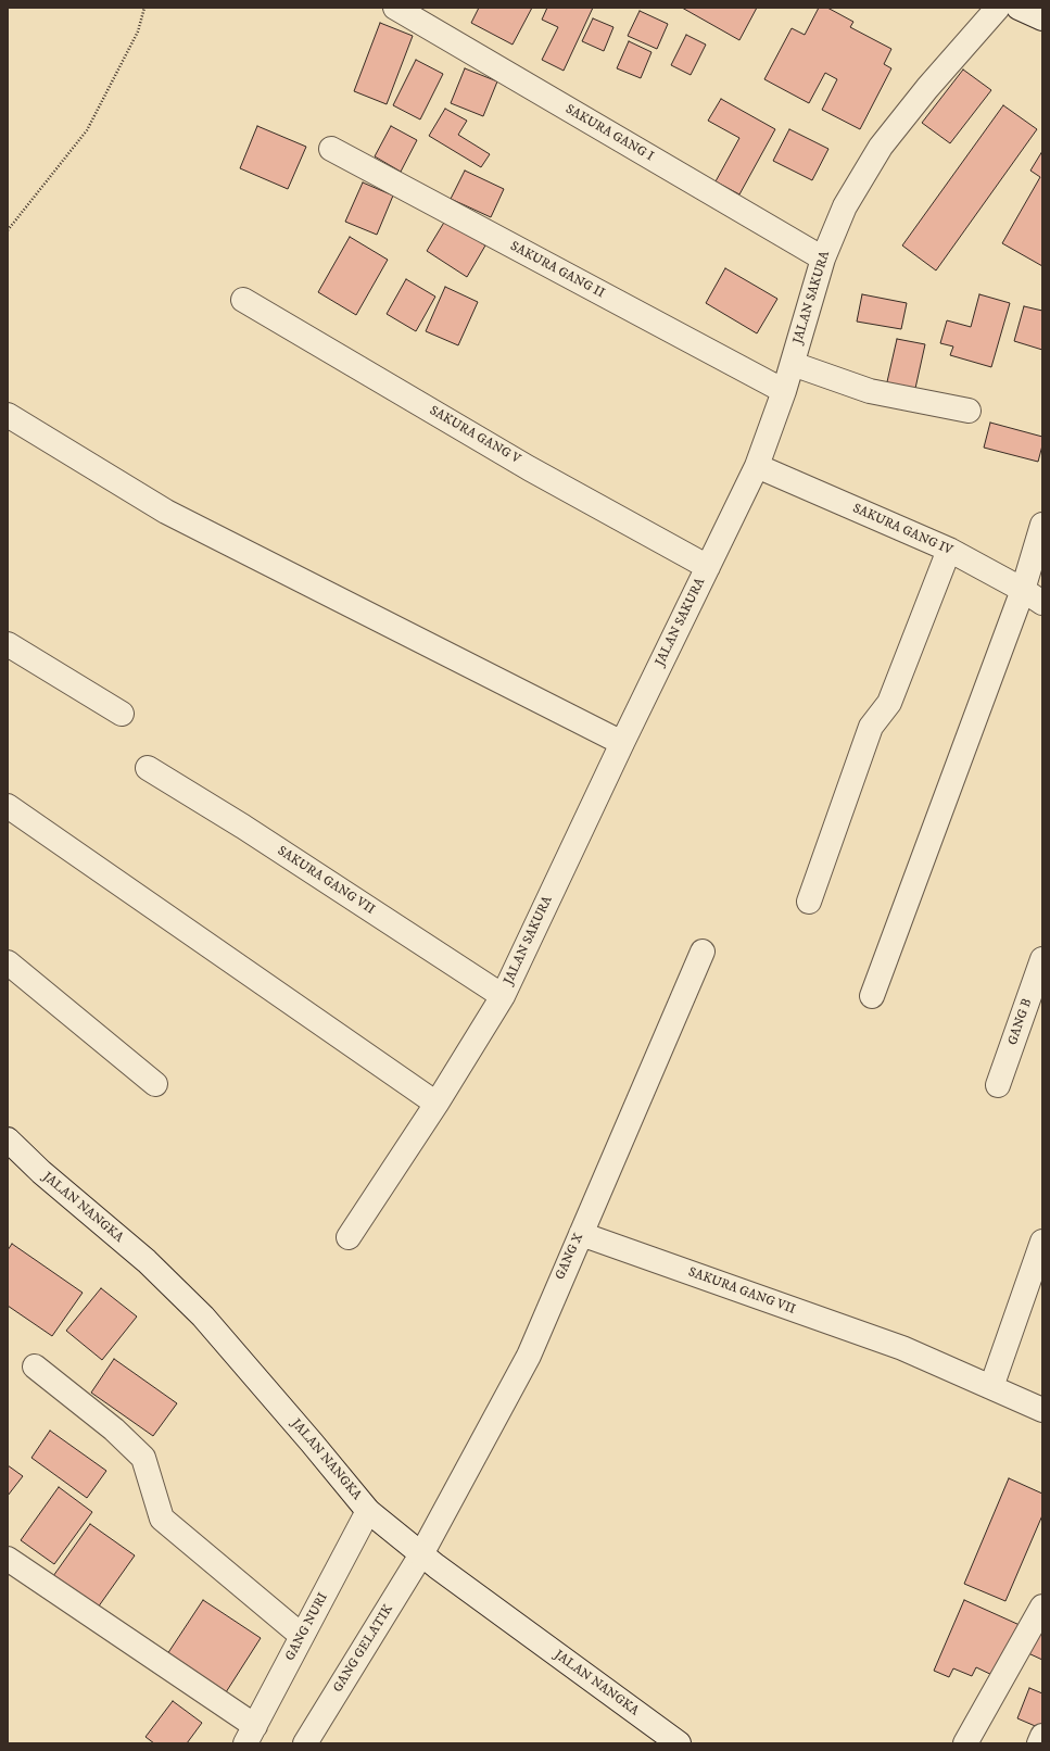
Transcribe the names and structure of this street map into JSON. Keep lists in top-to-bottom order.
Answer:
{
  "streets": {
    "street": [
      "SAKURA GANG I",
      "SAKURA GANG II",
      "JALAN SAKURA",
      "SAKURA GANG V",
      "SAKURA GANG IV",
      "SAKURA GANG VII",
      "GANG B",
      "JALAN NANGKA",
      "GANG X",
      "GANG NURI",
      "GANG GELATIK"
    ]
  },
  "crossings": [
    ["SAKURA GANG I", "JALAN SAKURA"],
    ["SAKURA GANG II", "JALAN SAKURA"],
    ["JALAN SAKURA", "SAKURA GANG V"],
    ["JALAN SAKURA", "SAKURA GANG IV"],
    ["JALAN SAKURA", "SAKURA GANG VII"],
    ["SAKURA GANG VII", "GANG X"],
    ["JALAN NANGKA", "GANG X"],
    ["JALAN NANGKA", "GANG NURI"],
    ["JALAN NANGKA", "GANG GELATIK"],
    ["GANG X", "GANG GELATIK"]
  ]
}
